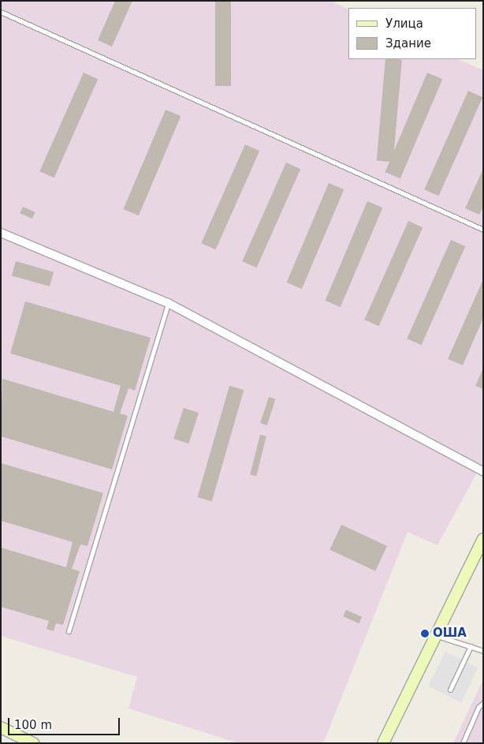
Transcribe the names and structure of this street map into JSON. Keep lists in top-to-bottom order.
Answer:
{
  "places": ["ОША"],
  "legend": ["Улица", "Здание"],
  "scale_bar": "100 m"
}
